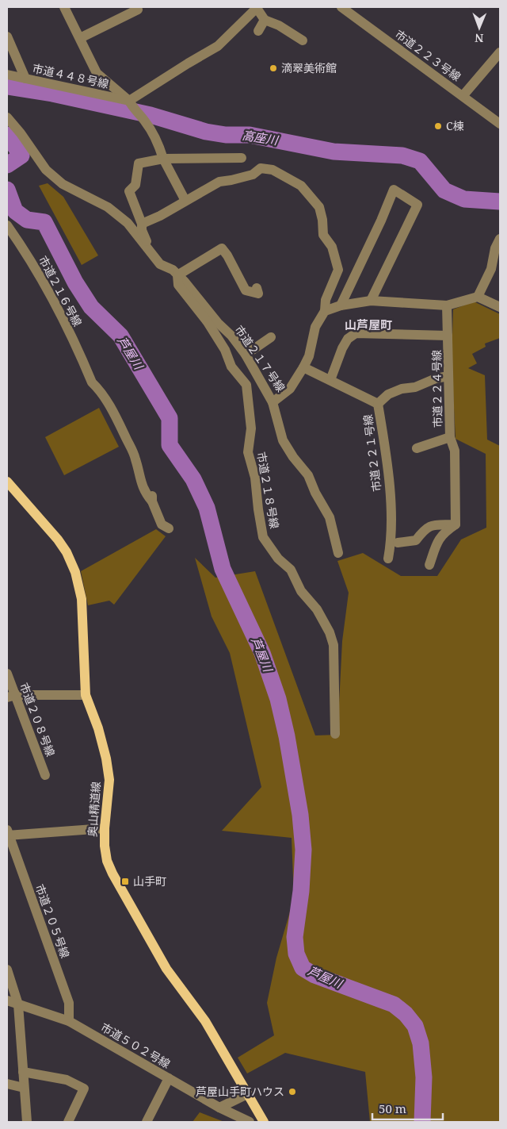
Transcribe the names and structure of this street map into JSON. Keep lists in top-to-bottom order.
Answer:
{
  "streets": {
    "main road": ["奥山精道線"],
    "street": [
      "市道２２３号線",
      "市道４４８号線",
      "市道２１６号線",
      "市道２１７号線",
      "市道２２４号線",
      "市道２２１号線",
      "市道２１８号線",
      "市道２０８号線",
      "市道２０５号線",
      "市道５０２号線"
    ]
  },
  "crossings": [
    ["市道２１７号線", "市道２２１号線"],
    ["市道２１７号線", "市道２１８号線"],
    ["市道２０５号線", "市道５０２号線"]
  ],
  "districts": ["山芦屋町"],
  "water": ["高座川", "芦屋川"],
  "places": {
    "other": ["滴翠美術館", "C棟", "芦屋山手町ハウス"],
    "transit": ["山手町"]
  },
  "scale_bar": "50 m",
  "north": "bottom"
}
